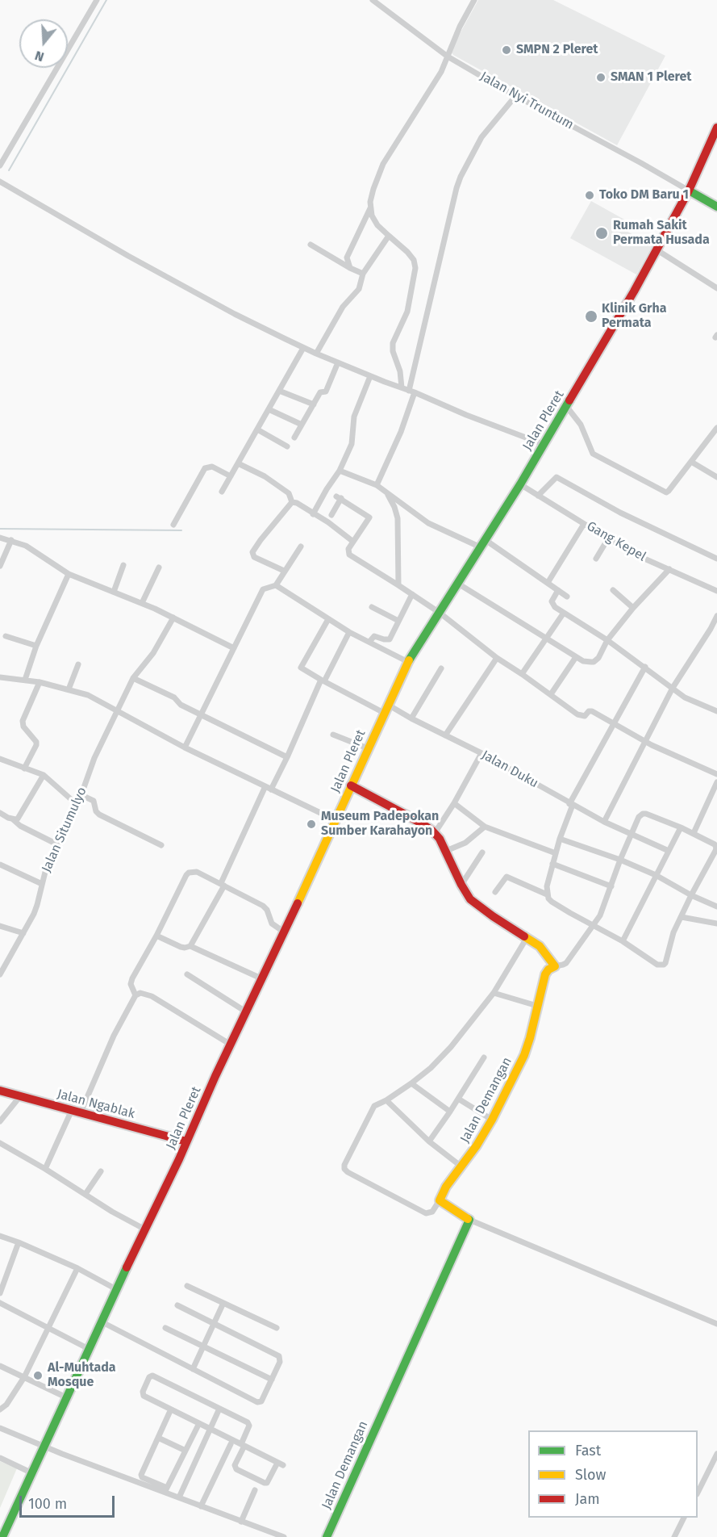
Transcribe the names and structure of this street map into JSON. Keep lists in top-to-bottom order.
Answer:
{
  "streets": {
    "main road": ["Jalan Pleret", "Jalan Demangan", "Jalan Ngablak"],
    "street": [
      "Jalan Nyi Truntum",
      "Gang Kepel",
      "Jalan Duku",
      "Jalan Situmulyo"
    ]
  },
  "crossings": [
    ["Jalan Nyi Truntum", "Jalan Pleret"],
    ["Jalan Pleret", "Gang Kepel"],
    ["Jalan Pleret", "Jalan Duku"],
    ["Jalan Pleret", "Jalan Ngablak"]
  ],
  "places": [
    "SMPN 2 Pleret",
    "SMAN 1 Pleret",
    "Toko DM Baru 1",
    "Rumah Sakit Permata Husada",
    "Klinik Grha Permata",
    "Museum Padepokan Sumber Karahayon",
    "Al-Muhtada Mosque"
  ],
  "legend": ["Fast", "Slow", "Jam"],
  "scale_bar": "100 m",
  "north": "bottom"
}
